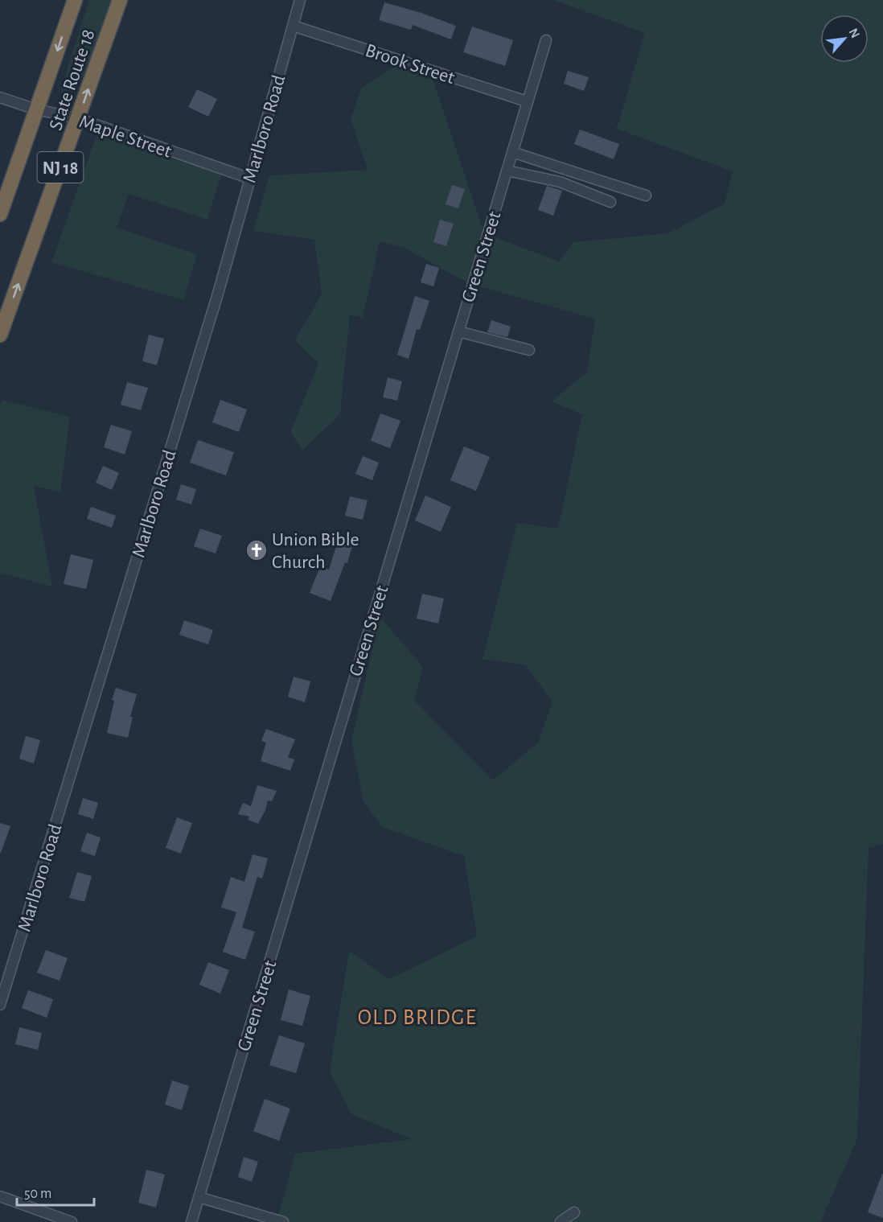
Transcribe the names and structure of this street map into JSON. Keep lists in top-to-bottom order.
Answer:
{
  "streets": {
    "highway": ["State Route 18", "NJ 18"],
    "street": [
      "Brook Street",
      "Marlboro Road",
      "Maple Street",
      "Green Street"
    ]
  },
  "crossings": [
    ["Brook Street", "Marlboro Road"],
    ["Brook Street", "Green Street"],
    ["State Route 18", "Maple Street"],
    ["Marlboro Road", "Maple Street"]
  ],
  "districts": ["OLD BRIDGE"],
  "places": {
    "church": ["Union Bible Church"]
  },
  "scale_bar": "50 m",
  "north": "top right"
}
